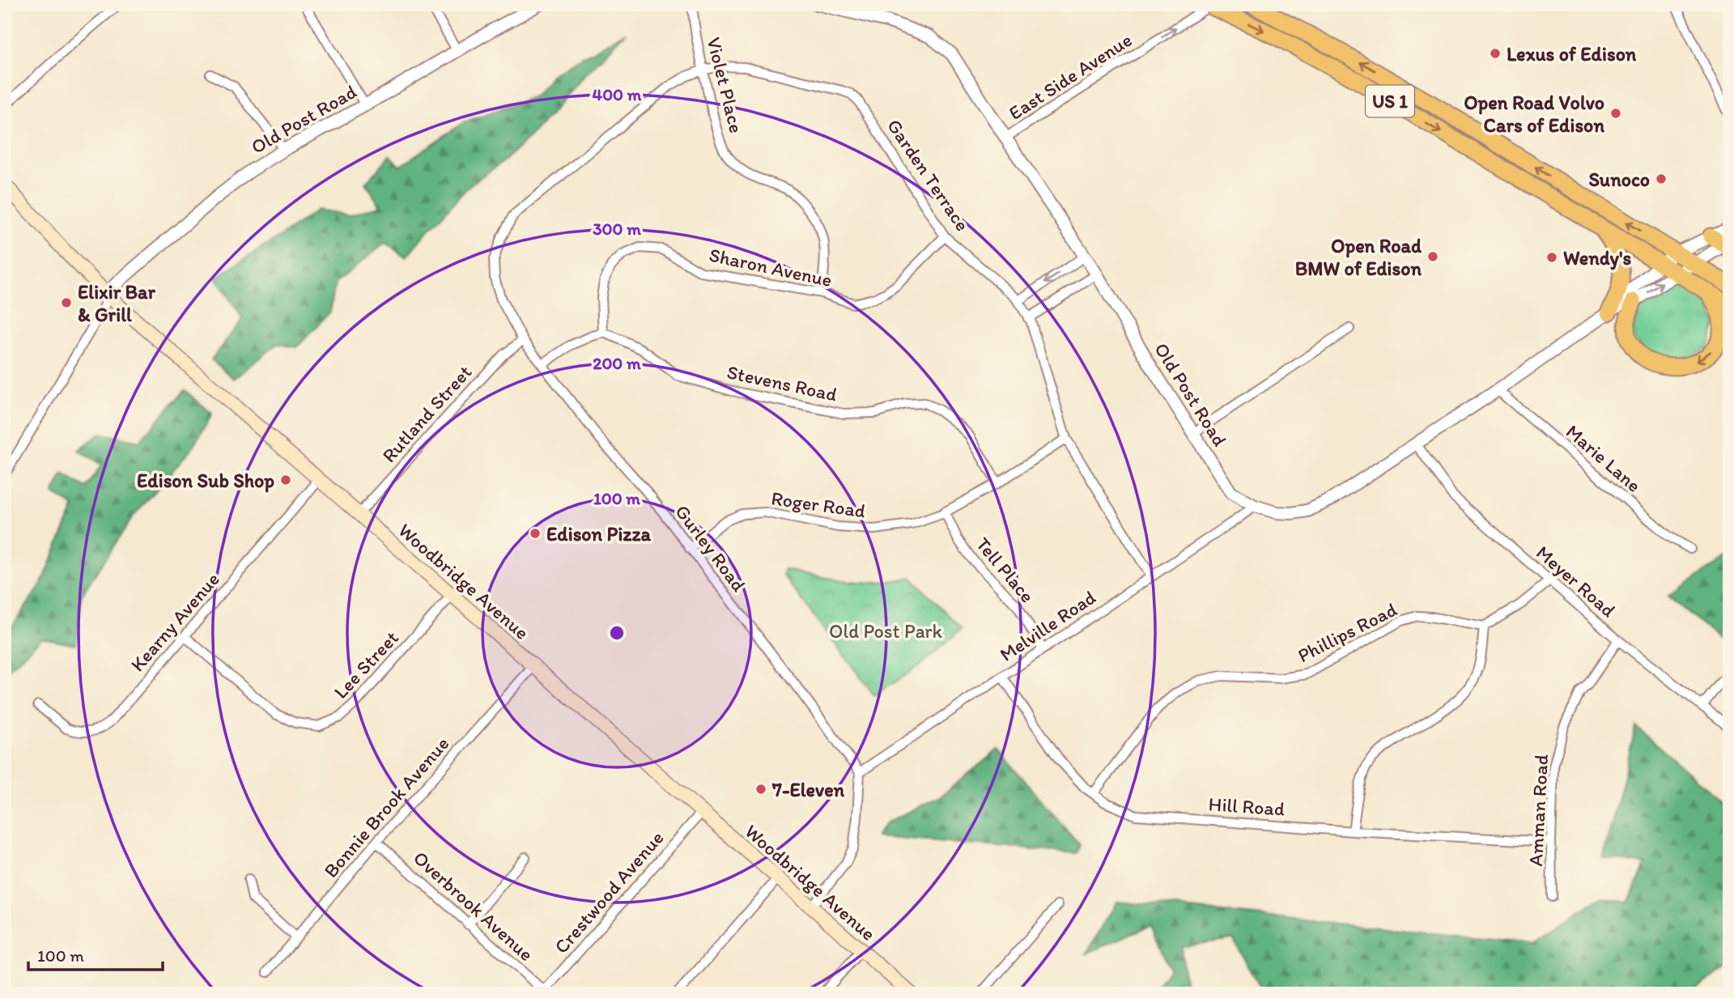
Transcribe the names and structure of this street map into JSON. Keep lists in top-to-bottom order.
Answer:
{
  "streets": {
    "highway": ["US 1"],
    "main road": ["Woodbridge Avenue"],
    "street": [
      "East Side Avenue",
      "Violet Place",
      "Old Post Road",
      "Garden Terrace",
      "Sharon Avenue",
      "Stevens Road",
      "Rutland Street",
      "Marie Lane",
      "Roger Road",
      "Gurley Road",
      "Tell Place",
      "Meyer Road",
      "Kearny Avenue",
      "Melville Road",
      "Phillips Road",
      "Lee Street",
      "Hill Road",
      "Bonnie Brook Avenue",
      "Amman Road",
      "Crestwood Avenue",
      "Overbrook Avenue"
    ]
  },
  "crossings": [
    ["East Side Avenue", "US 1"],
    ["East Side Avenue", "Old Post Road"],
    ["Violet Place", "Garden Terrace"],
    ["Violet Place", "Sharon Avenue"],
    ["Violet Place", "Gurley Road"],
    ["US 1", "Old Post Road"],
    ["Old Post Road", "Marie Lane"],
    ["Old Post Road", "Woodbridge Avenue"],
    ["Old Post Road", "Meyer Road"],
    ["Old Post Road", "Melville Road"],
    ["Garden Terrace", "Sharon Avenue"],
    ["Garden Terrace", "Roger Road"],
    ["Garden Terrace", "Gurley Road"],
    ["Garden Terrace", "Melville Road"],
    ["Sharon Avenue", "Stevens Road"],
    ["Stevens Road", "Roger Road"],
    ["Rutland Street", "Gurley Road"],
    ["Rutland Street", "Woodbridge Avenue"],
    ["Roger Road", "Gurley Road"],
    ["Roger Road", "Tell Place"],
    ["Gurley Road", "Melville Road"],
    ["Tell Place", "Melville Road"],
    ["Woodbridge Avenue", "Kearny Avenue"],
    ["Woodbridge Avenue", "Lee Street"],
    ["Woodbridge Avenue", "Bonnie Brook Avenue"],
    ["Woodbridge Avenue", "Crestwood Avenue"],
    ["Meyer Road", "Amman Road"],
    ["Kearny Avenue", "Lee Street"],
    ["Melville Road", "Hill Road"],
    ["Phillips Road", "Hill Road"],
    ["Hill Road", "Amman Road"],
    ["Bonnie Brook Avenue", "Overbrook Avenue"],
    ["Crestwood Avenue", "Overbrook Avenue"]
  ],
  "one_way": ["East Side Avenue"],
  "parks": ["Old Post Park"],
  "places": [
    "Lexus of Edison",
    "Open Road Volvo Cars of Edison",
    "Sunoco",
    "Open Road BMW of Edison",
    "Wendy's",
    "Elixir Bar & Grill",
    "Edison Sub Shop",
    "Edison Pizza",
    "7-Eleven"
  ],
  "scale_bar": "100 m",
  "rings": [
    "400 m",
    "300 m",
    "200 m",
    "100 m"
  ]
}
